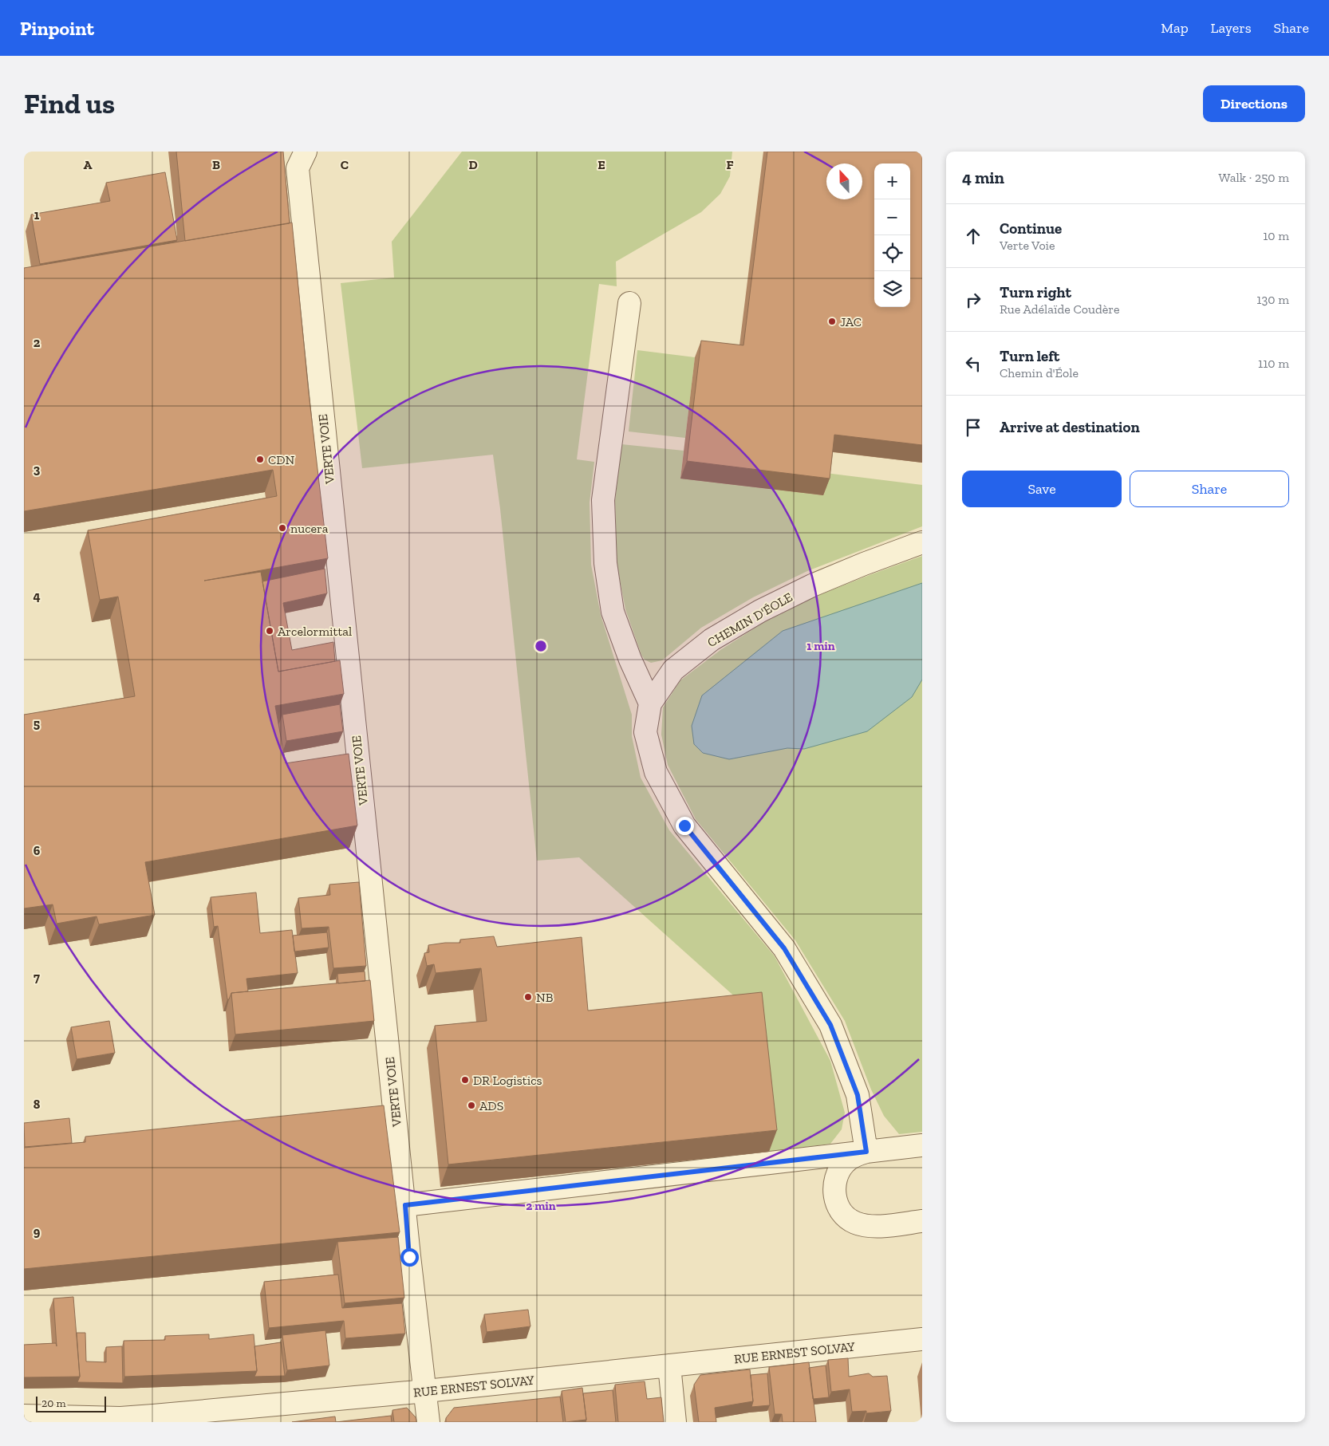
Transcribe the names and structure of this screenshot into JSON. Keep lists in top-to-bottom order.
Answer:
{
  "streets": {
    "street": ["VERTE VOIE", "CHEMIN D'ÉOLE", "RUE ERNEST SOLVAY"]
  },
  "crossings": [
    ["VERTE VOIE", "RUE ERNEST SOLVAY"]
  ],
  "places": [
    "JAC",
    "CDN",
    "nucera",
    "Arcelormittal",
    "NB",
    "DR Logistics",
    "ADS"
  ],
  "scale_bar": "20 m",
  "north": "top",
  "page": {
    "header": "Pinpoint",
    "nav": ["Map", "Layers", "Share"],
    "buttons": [
      "Directions",
      ["Save", "Share"]
    ],
    "title": "Find us",
    "heading": ["4 min", "Walk · 250 m"],
    "map_buttons": ["+", "−"],
    "list": [
      ["Continue", "Verte Voie", "10 m"],
      ["Turn right", "Rue Adélaïde Coudère", "130 m"],
      ["Turn left", "Chemin d'Éole", "110 m"],
      "Arrive at destination"
    ],
    "scale": "20 m"
  },
  "grid": {
    "columns": [
      "A",
      "B",
      "C",
      "D",
      "E",
      "F"
    ],
    "rows": [
      "1",
      "2",
      "3",
      "4",
      "5",
      "6",
      "7",
      "8",
      "9"
    ]
  },
  "rings": ["1 min", "2 min"]
}
